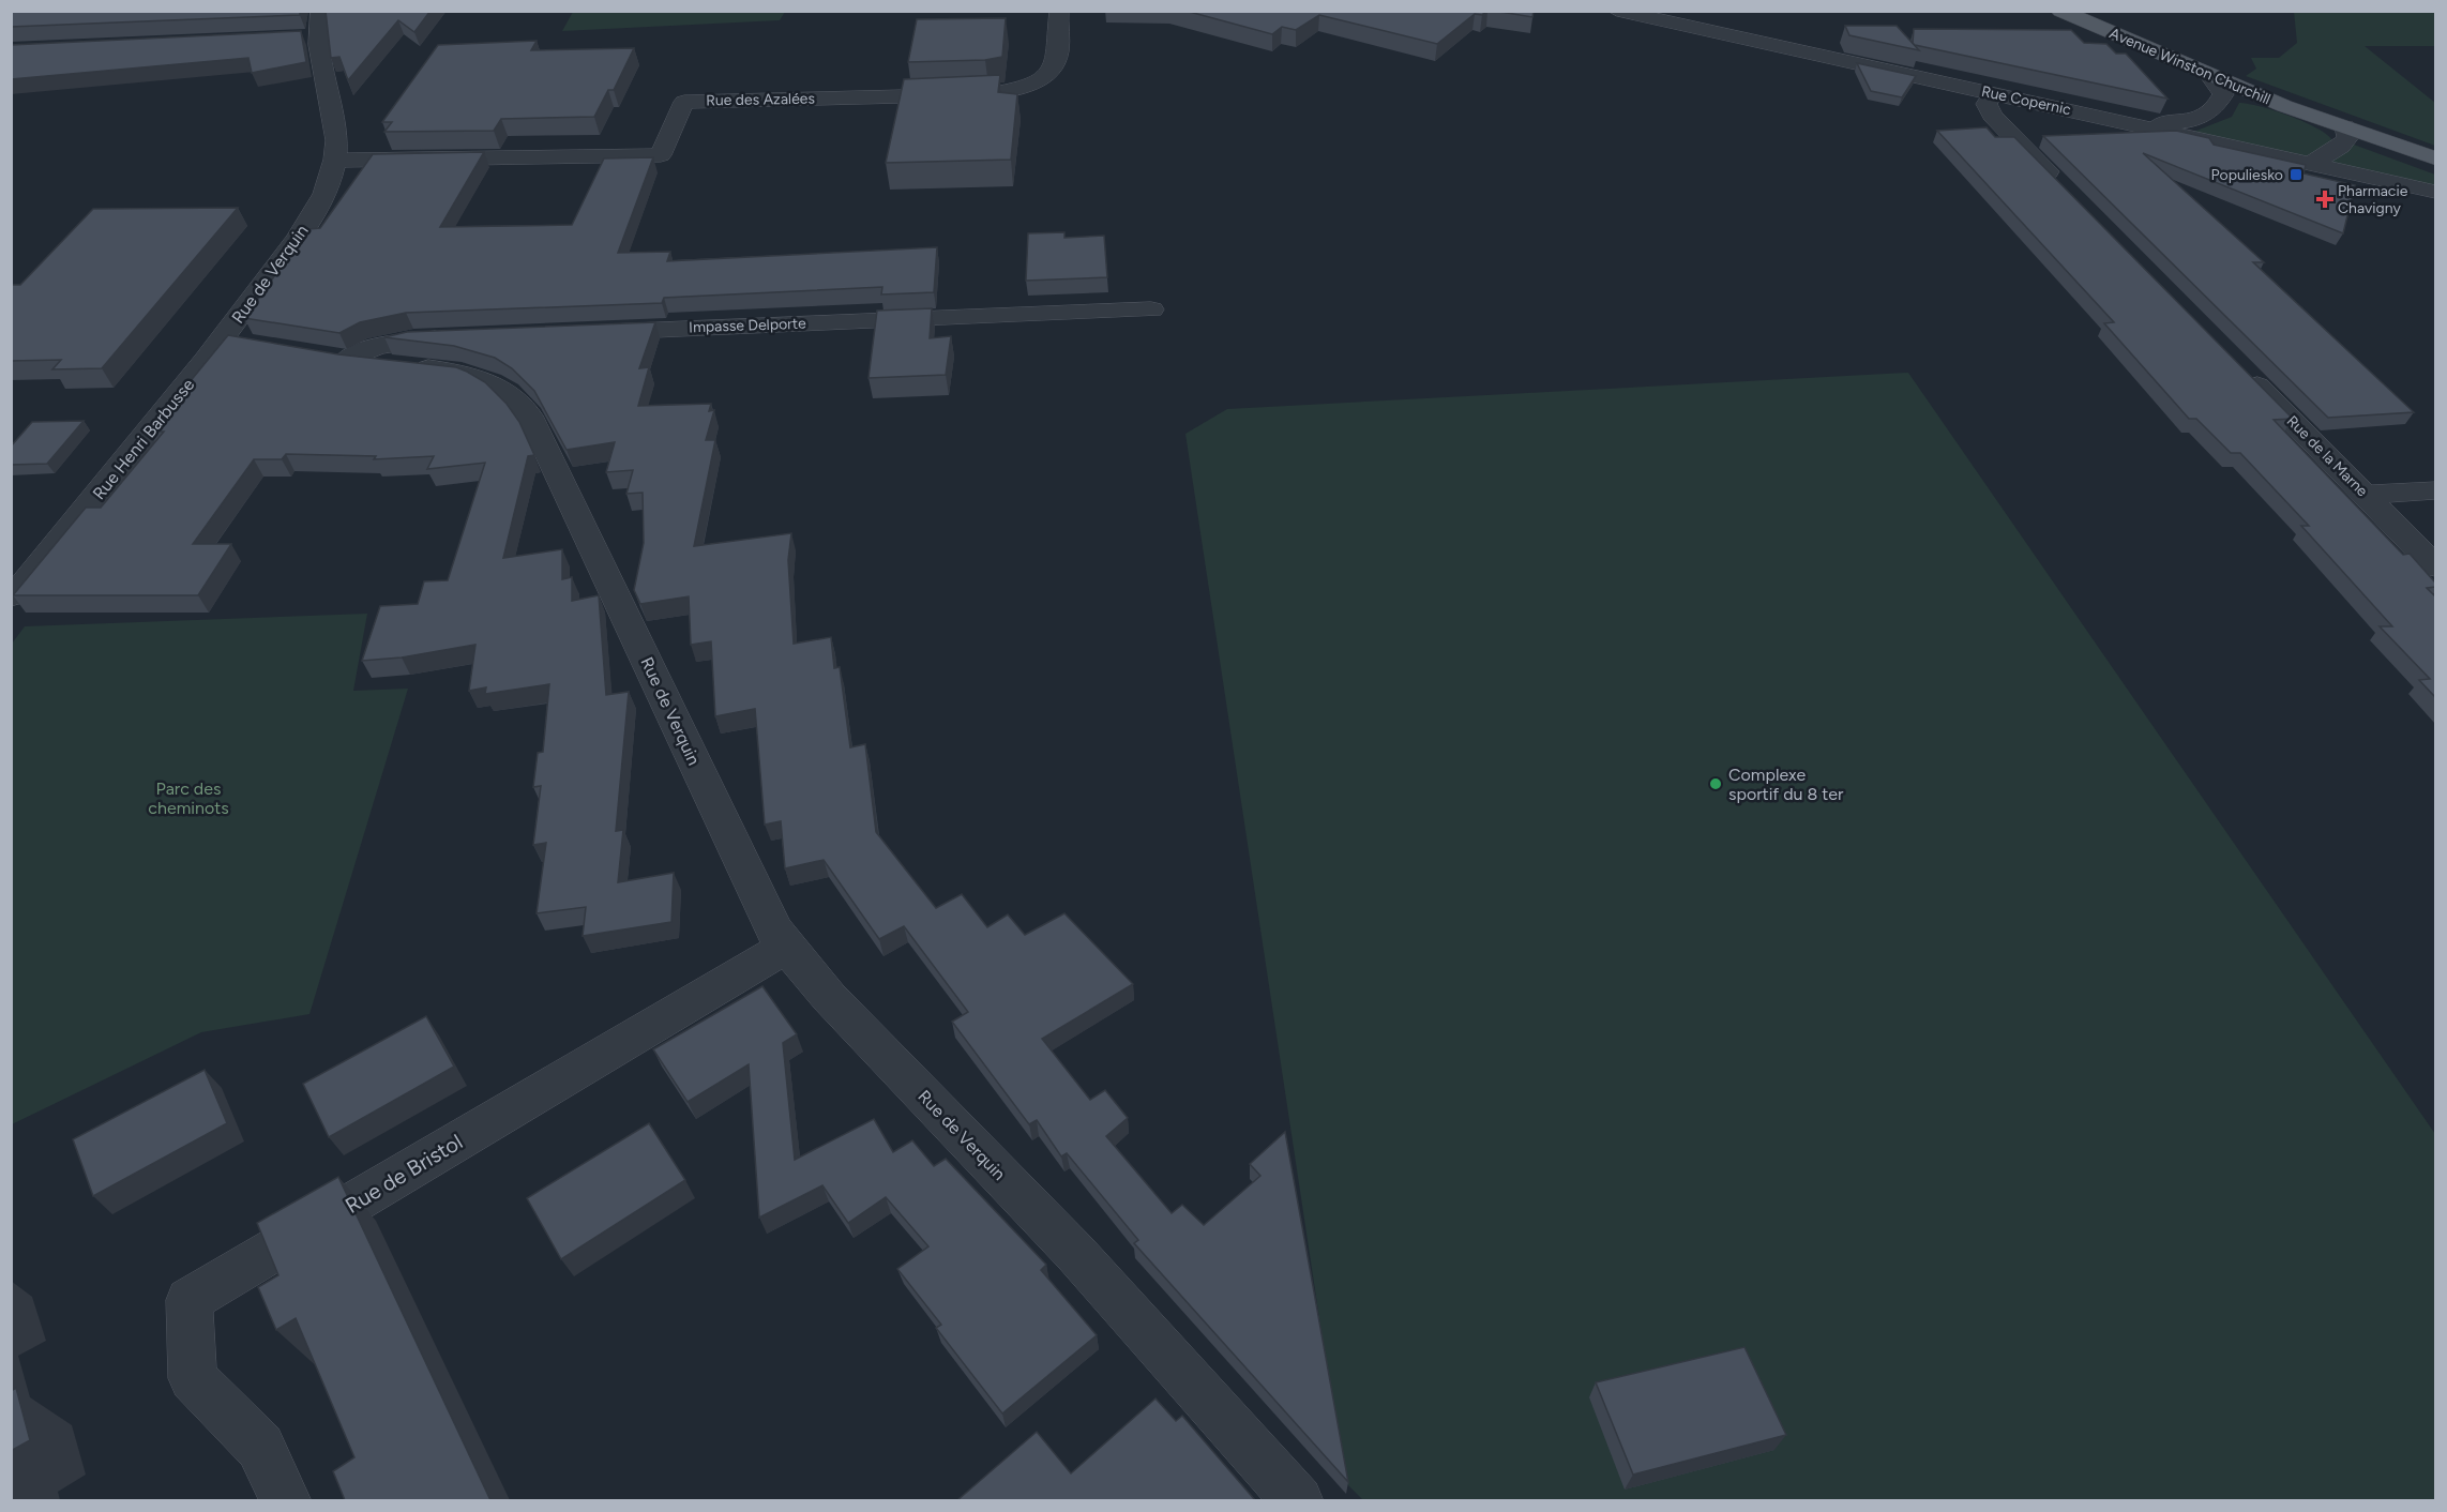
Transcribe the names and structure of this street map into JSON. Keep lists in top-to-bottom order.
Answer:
{
  "streets": {
    "main road": ["Avenue Winston Churchill"],
    "street": [
      "Rue des Azalées",
      "Rue Copernic",
      "Rue de Verquin",
      "Impasse Delporte",
      "Rue Henri Barbusse",
      "Rue de la Marne",
      "Rue de Bristol"
    ]
  },
  "crossings": [
    ["Rue des Azalées", "Rue de Verquin"],
    ["Rue de Verquin", "Rue Henri Barbusse"],
    ["Rue de Verquin", "Rue de Bristol"]
  ],
  "parks": ["Parc des cheminots"],
  "places": {
    "transit": ["Populiesko"],
    "health": ["Pharmacie Chavigny"],
    "other": ["Complexe sportif du 8 ter"]
  }
}
